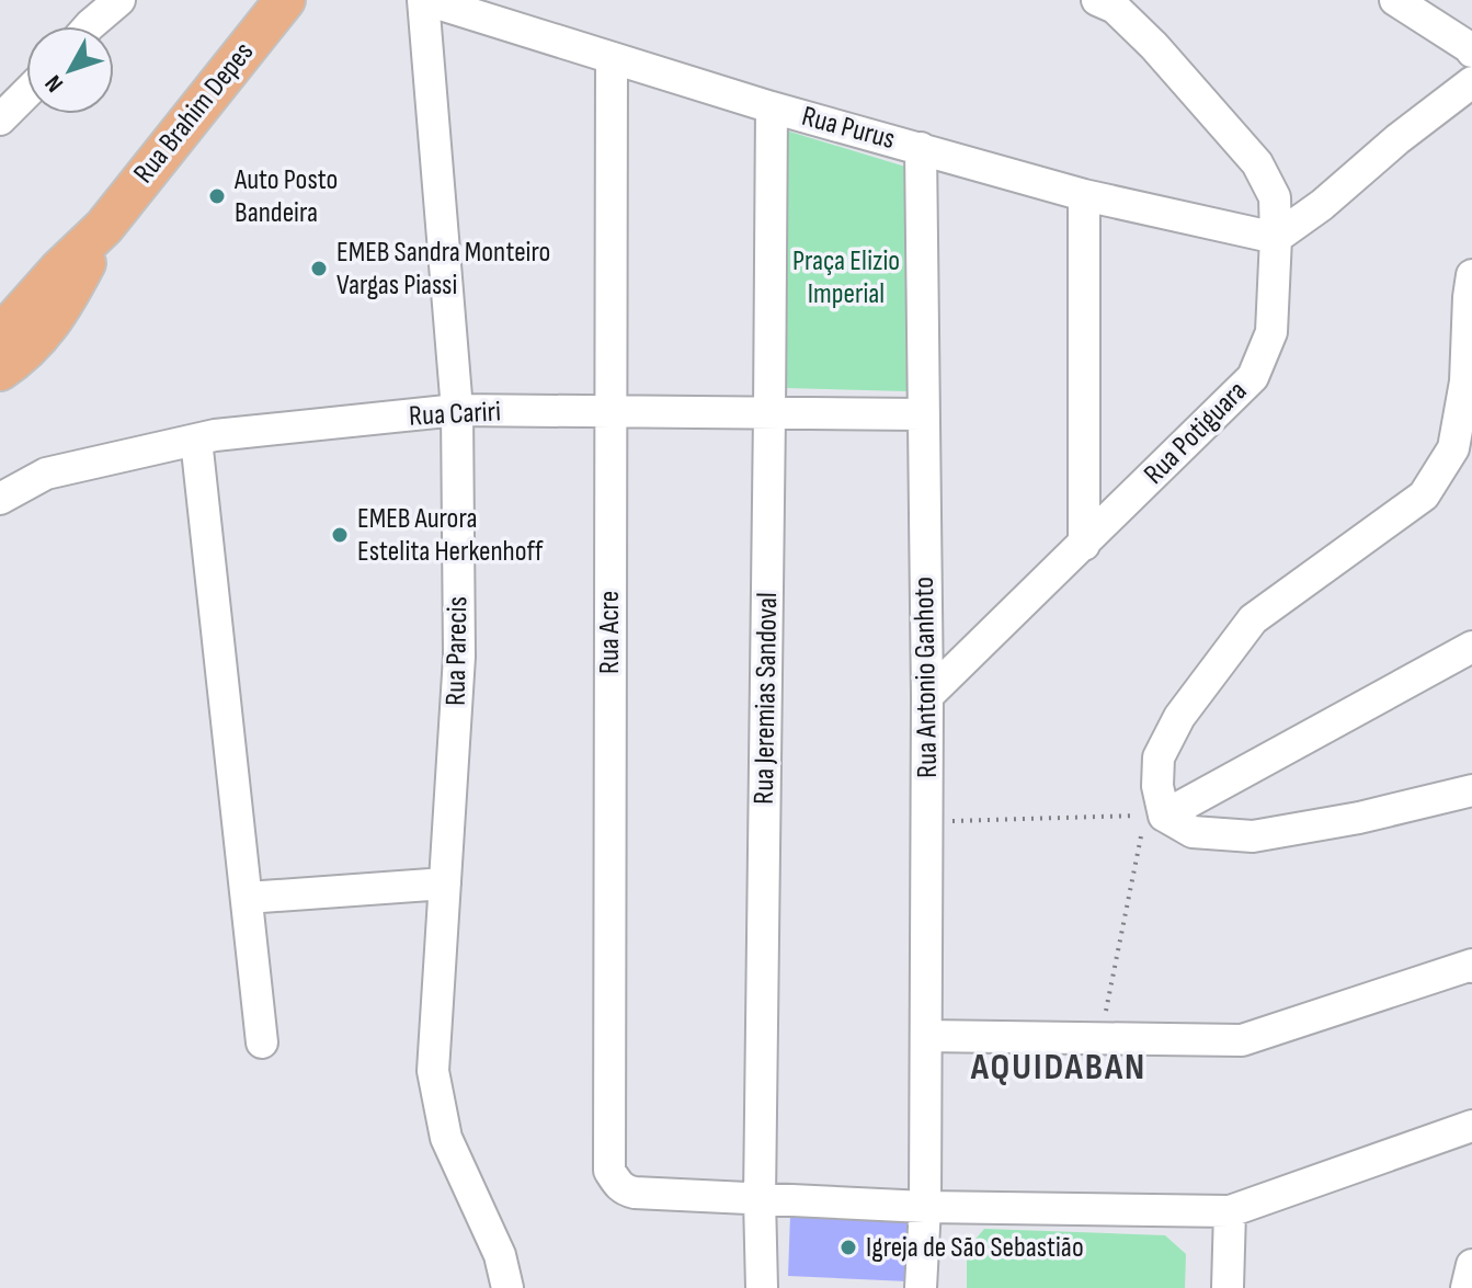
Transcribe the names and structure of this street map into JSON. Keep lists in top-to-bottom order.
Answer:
{
  "streets": {
    "main road": ["Rua Brahim Depes"],
    "street": [
      "Rua Purus",
      "Rua Cariri",
      "Rua Potiguara",
      "Rua Acre",
      "Rua Parecis",
      "Rua Antonio Ganhoto",
      "Rua Jeremias Sandoval"
    ]
  },
  "crossings": [
    ["Rua Purus", "Rua Potiguara"],
    ["Rua Purus", "Rua Acre"],
    ["Rua Purus", "Rua Parecis"],
    ["Rua Purus", "Rua Antonio Ganhoto"],
    ["Rua Purus", "Rua Jeremias Sandoval"],
    ["Rua Cariri", "Rua Acre"],
    ["Rua Cariri", "Rua Parecis"],
    ["Rua Cariri", "Rua Antonio Ganhoto"],
    ["Rua Cariri", "Rua Jeremias Sandoval"],
    ["Rua Potiguara", "Rua Antonio Ganhoto"],
    ["Rua Acre", "Rua Jeremias Sandoval"]
  ],
  "districts": ["AQUIDABAN"],
  "parks": ["Praça Elizio Imperial"],
  "places": [
    "Auto Posto Bandeira",
    "EMEB Sandra Monteiro Vargas Piassi",
    "EMEB Aurora Estelita Herkenhoff",
    "Igreja de São Sebastião"
  ],
  "north": "bottom left"
}
